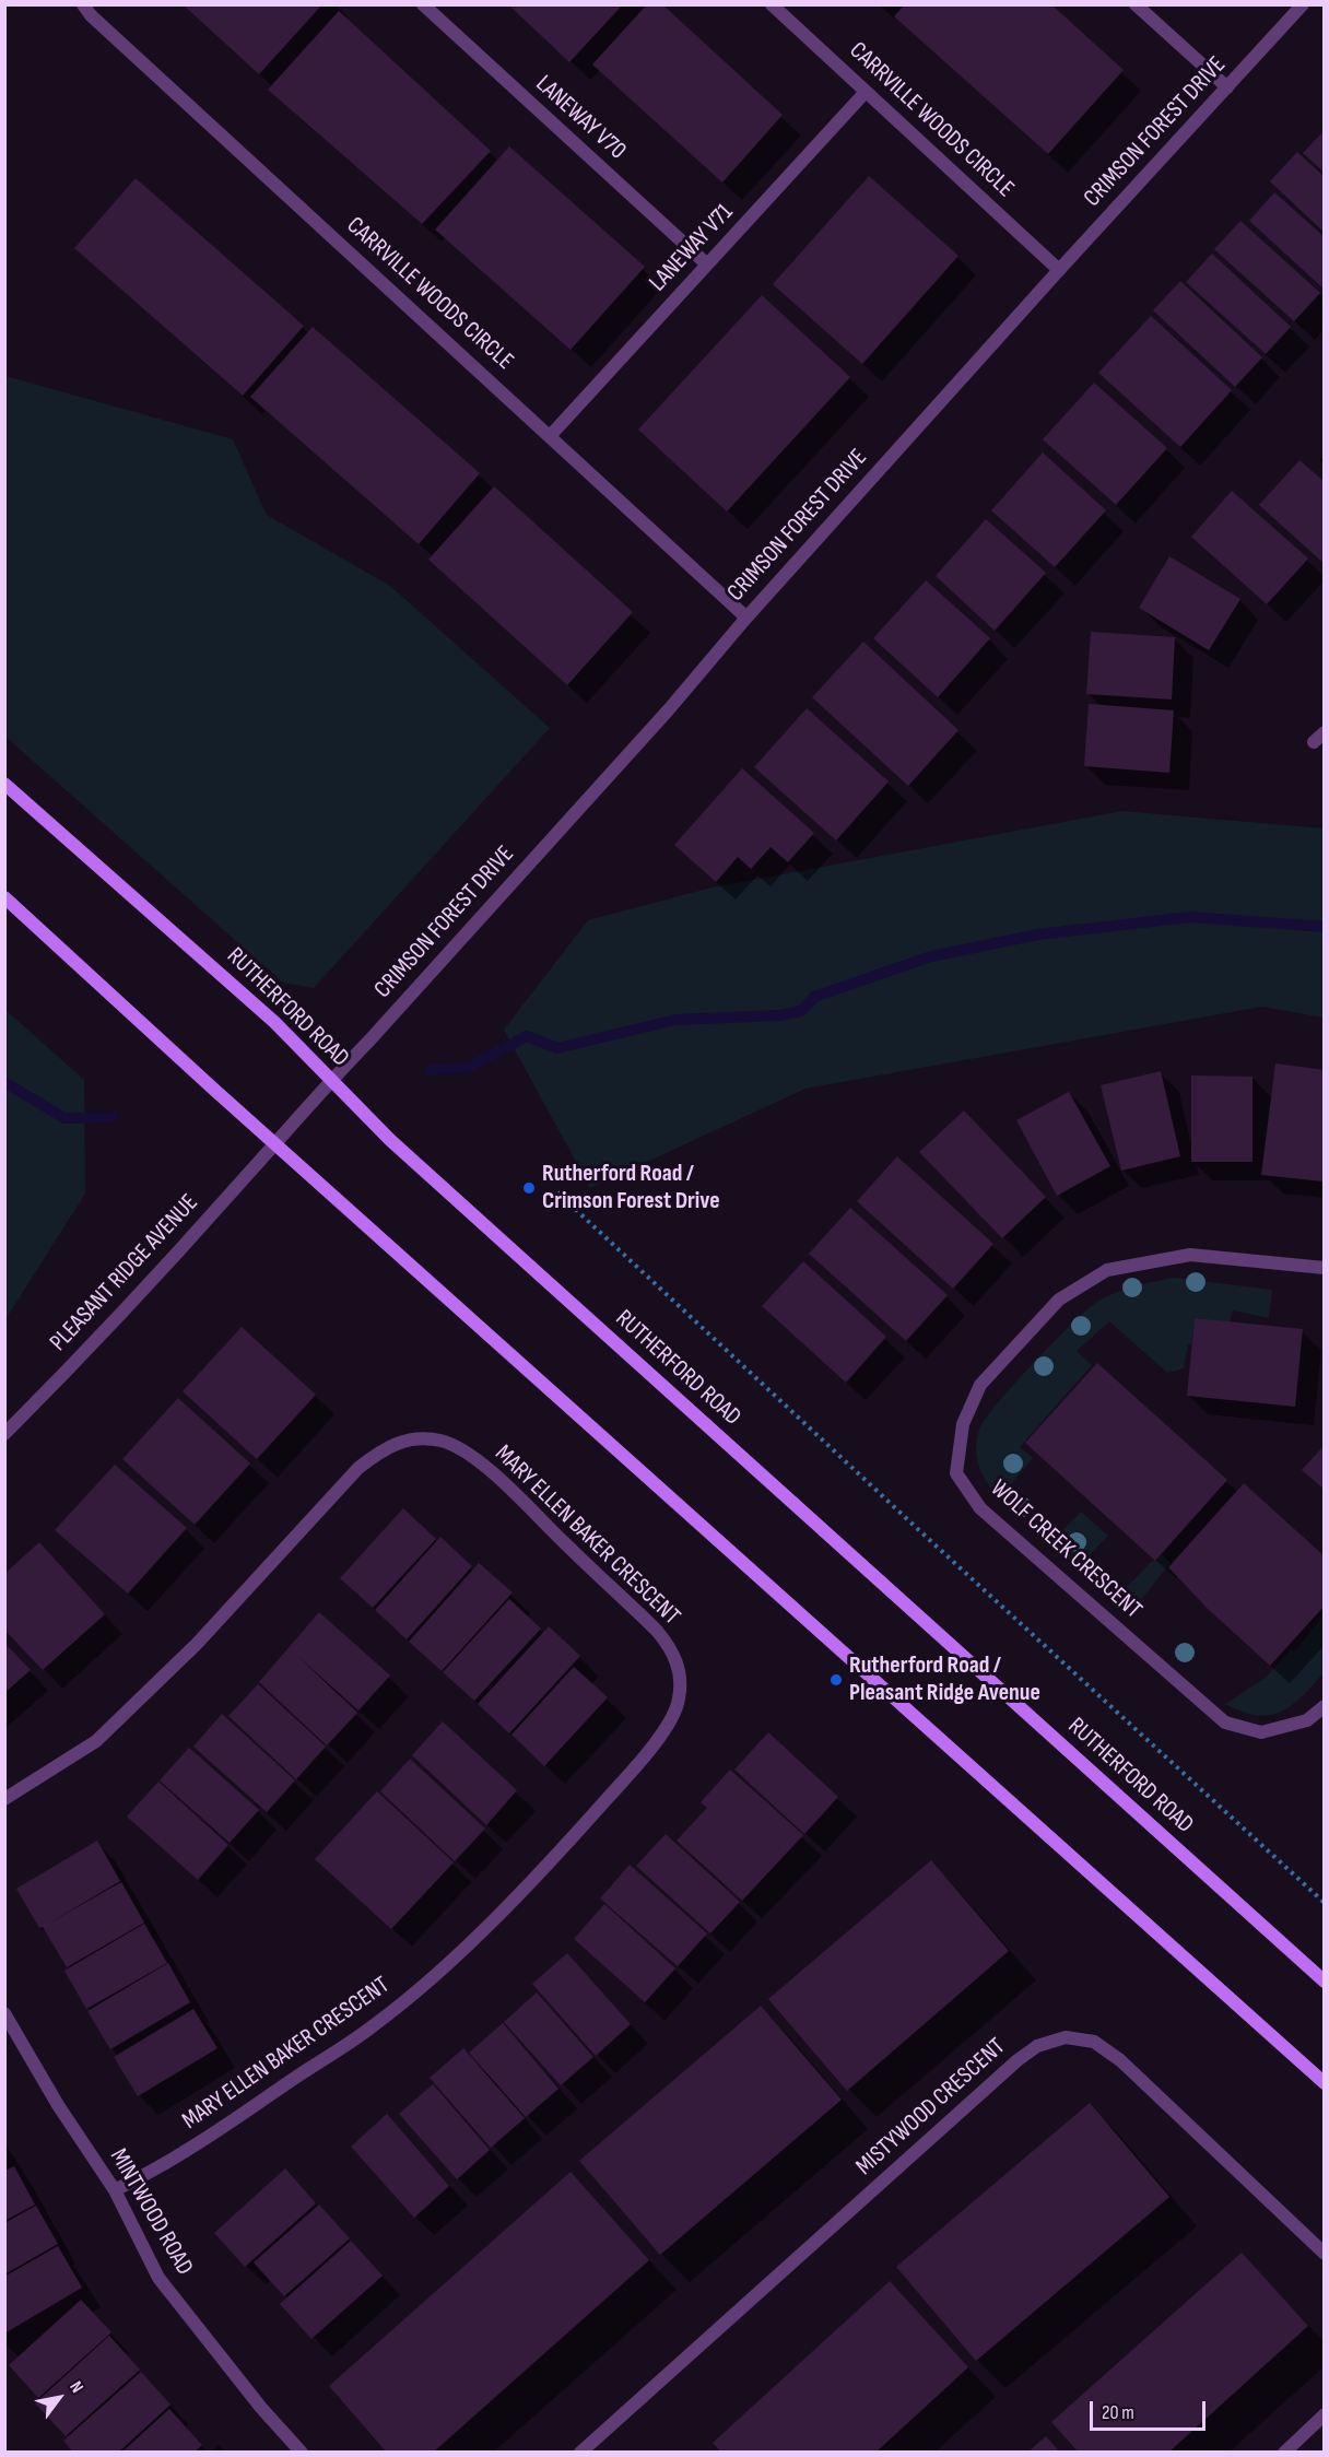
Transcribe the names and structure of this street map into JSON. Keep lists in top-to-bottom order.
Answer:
{
  "streets": {
    "main road": ["RUTHERFORD ROAD"],
    "street": [
      "LANEWAY V70",
      "CARRVILLE WOODS CIRCLE",
      "CRIMSON FOREST DRIVE",
      "LANEWAY V71",
      "PLEASANT RIDGE AVENUE",
      "MARY ELLEN BAKER CRESCENT",
      "WOLF CREEK CRESCENT",
      "MISTYWOOD CRESCENT",
      "MINTWOOD ROAD"
    ]
  },
  "crossings": [
    ["LANEWAY V70", "LANEWAY V71"],
    ["CARRVILLE WOODS CIRCLE", "CRIMSON FOREST DRIVE"],
    ["CARRVILLE WOODS CIRCLE", "LANEWAY V71"],
    ["CRIMSON FOREST DRIVE", "RUTHERFORD ROAD"],
    ["CRIMSON FOREST DRIVE", "PLEASANT RIDGE AVENUE"],
    ["MARY ELLEN BAKER CRESCENT", "MINTWOOD ROAD"]
  ],
  "places": ["Rutherford Road / Crimson Forest Drive", "Rutherford Road / Pleasant Ridge Avenue"],
  "scale_bar": "20 m",
  "north": "top right"
}
